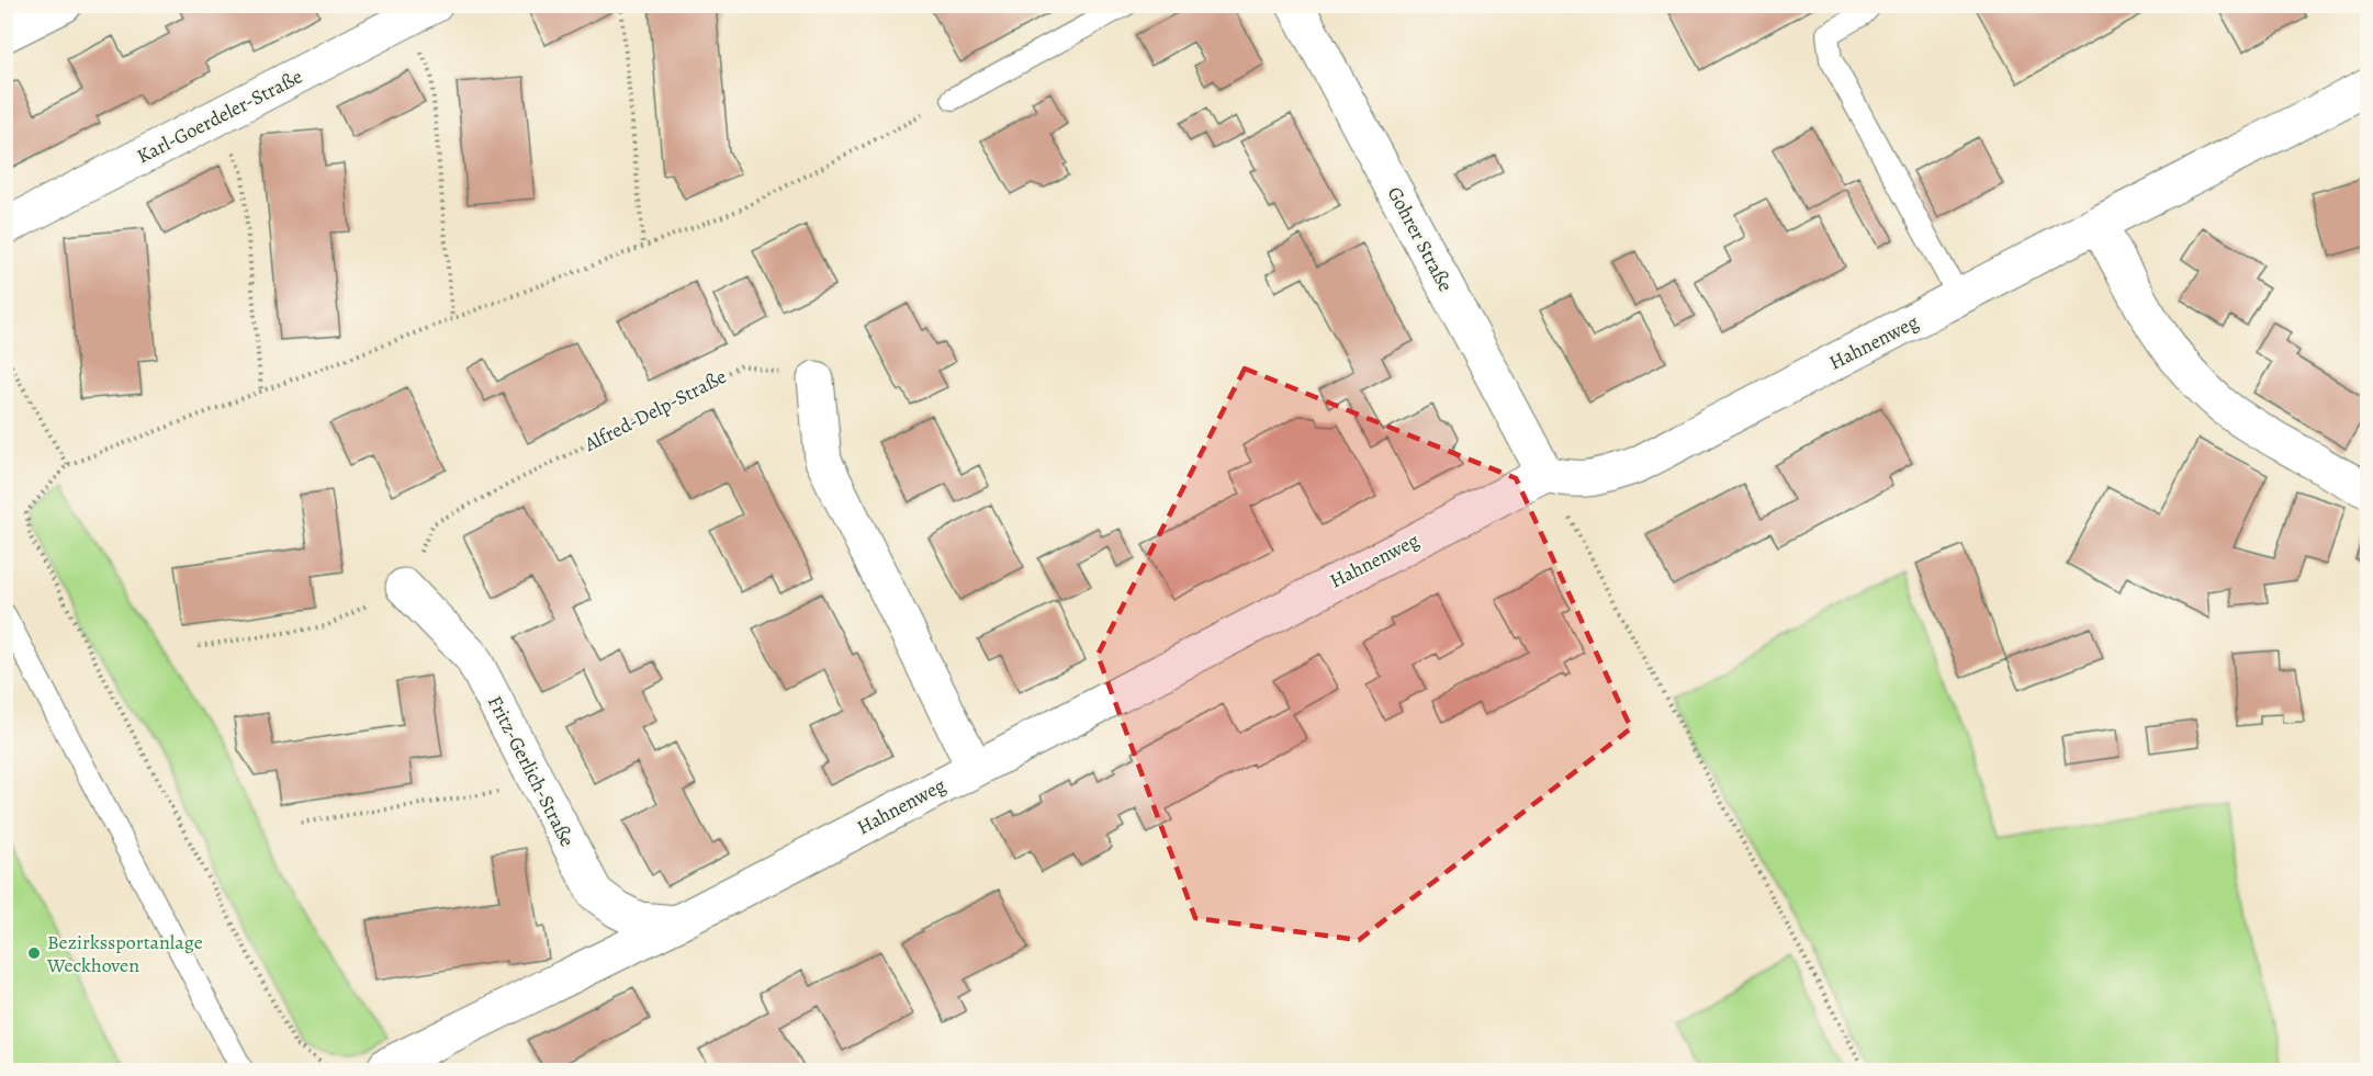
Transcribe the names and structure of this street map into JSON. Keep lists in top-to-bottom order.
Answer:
{
  "streets": {
    "street": [
      "Karl-Goerdeler-Straße",
      "Gohrer Straße",
      "Hahnenweg",
      "Fritz-Gerlich-Straße"
    ],
    "path": ["Alfred-Delp-Straße"]
  },
  "crossings": [
    ["Gohrer Straße", "Hahnenweg"],
    ["Hahnenweg", "Fritz-Gerlich-Straße"],
    ["Alfred-Delp-Straße", "Fritz-Gerlich-Straße"]
  ],
  "places": ["Bezirkssportanlage Weckhoven"]
}
